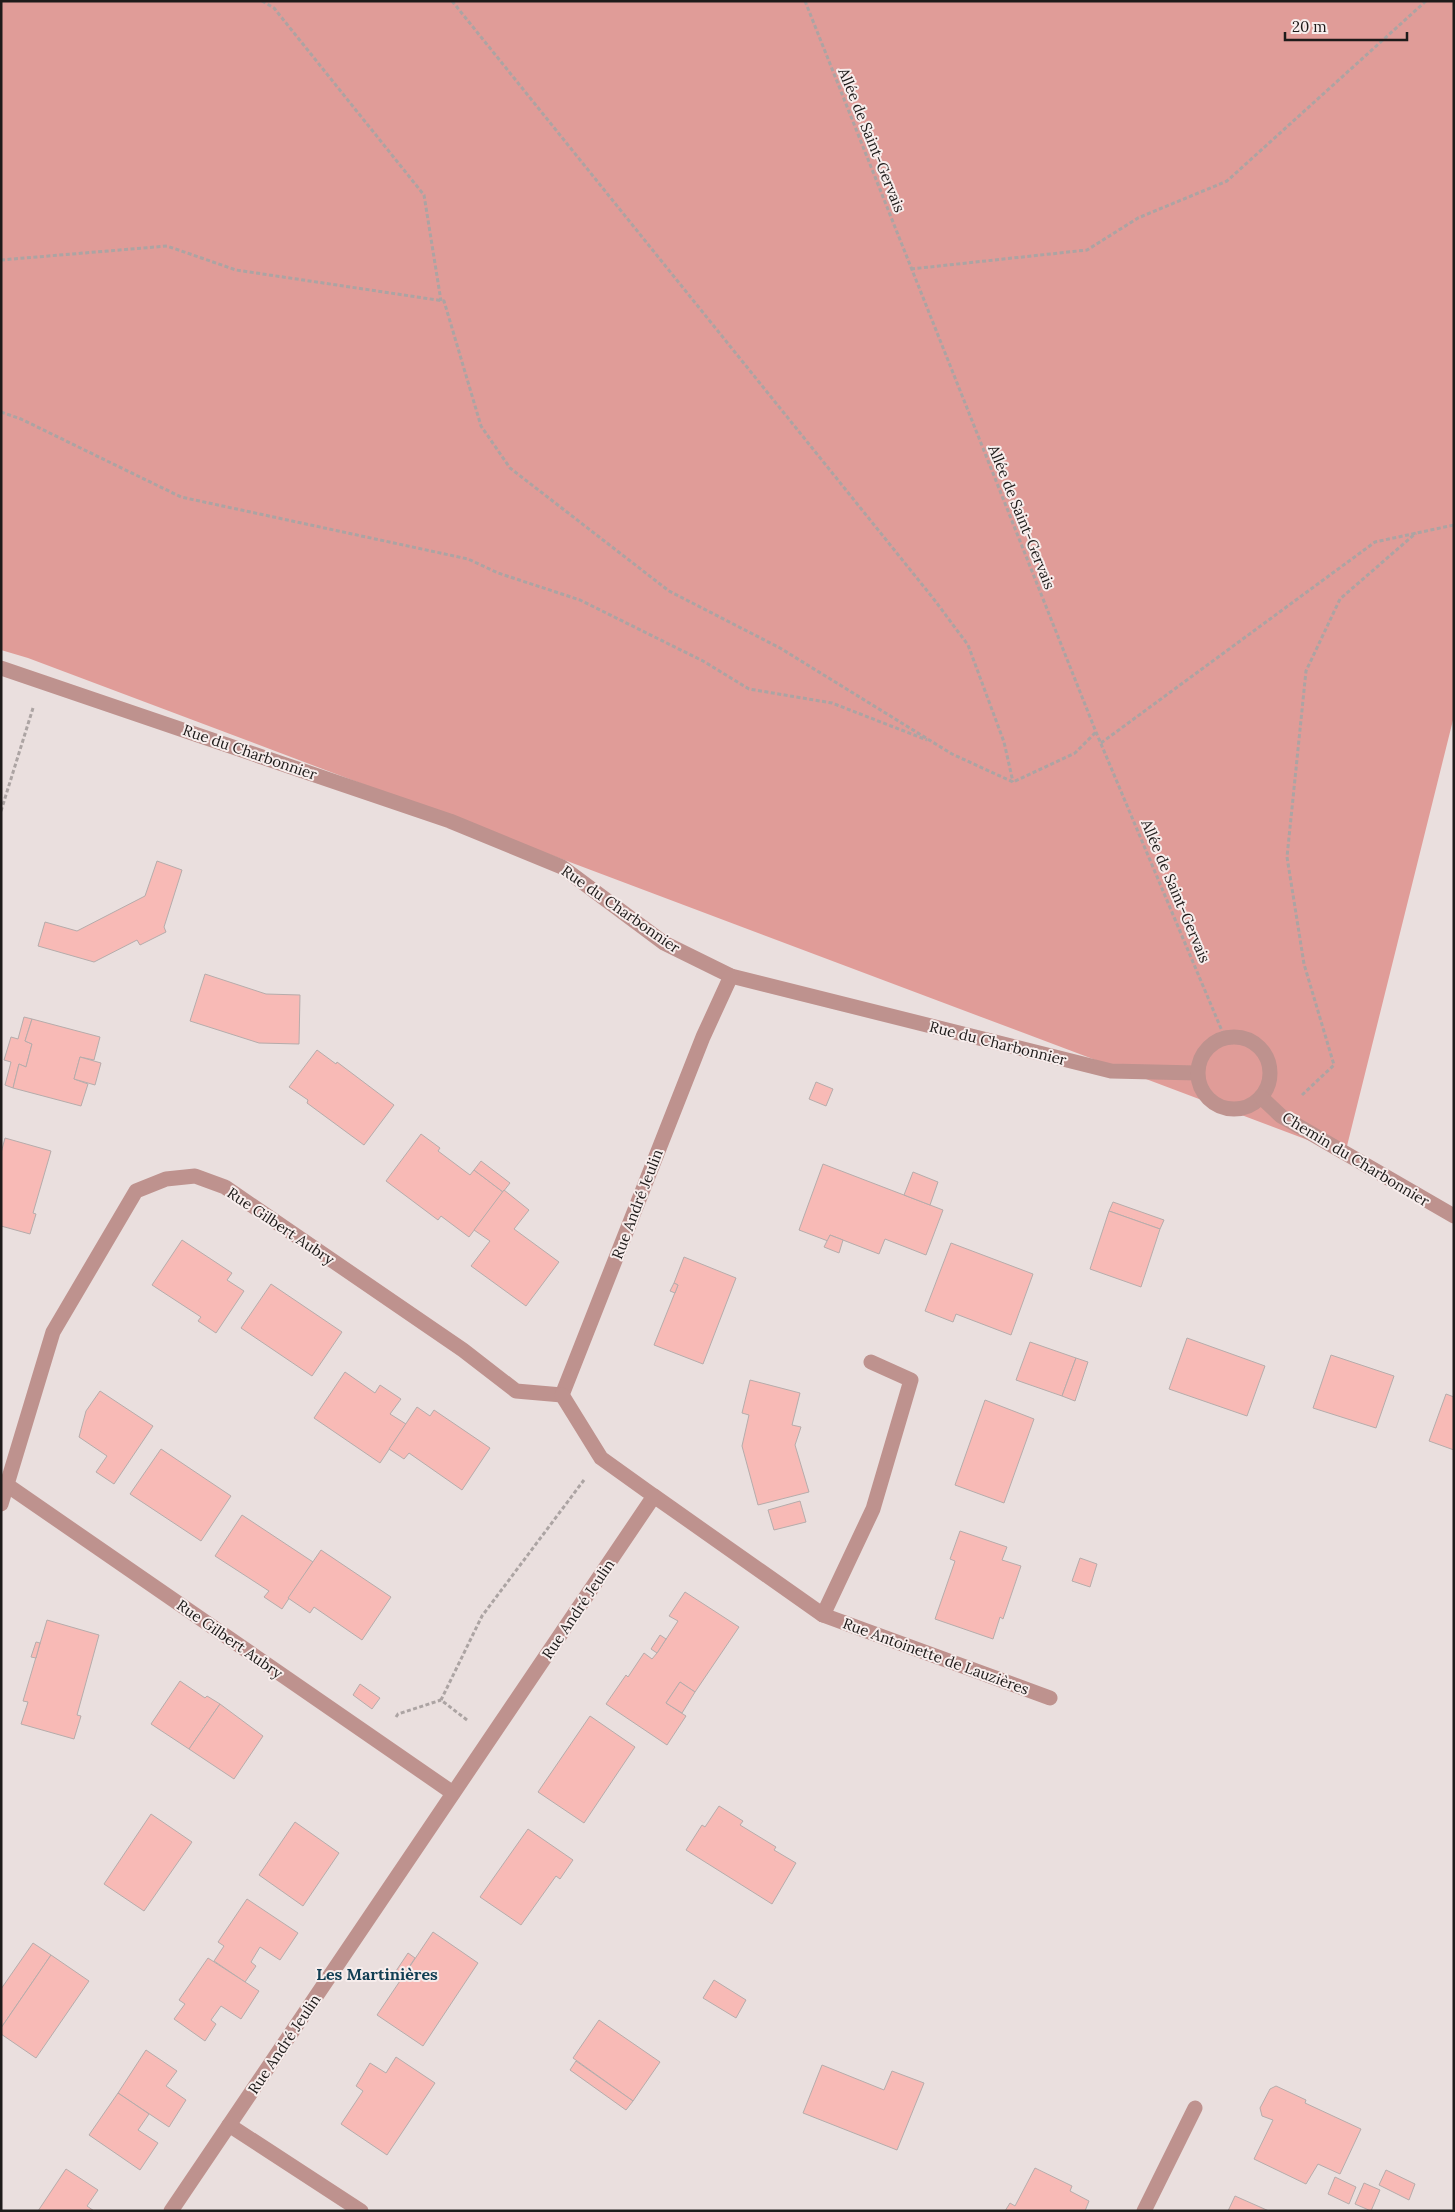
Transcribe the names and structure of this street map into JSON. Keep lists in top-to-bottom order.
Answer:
{
  "streets": {
    "street": [
      "Rue du Charbonnier",
      "Chemin du Charbonnier",
      "Rue André Jeulin",
      "Rue Gilbert Aubry",
      "Rue Antoinette de Lauzières"
    ],
    "path": ["Allée de Saint-Gervais"]
  },
  "crossings": [
    ["Allée de Saint-Gervais", "Rue du Charbonnier"],
    ["Allée de Saint-Gervais", "Chemin du Charbonnier"],
    ["Rue du Charbonnier", "Chemin du Charbonnier"],
    ["Rue du Charbonnier", "Rue André Jeulin"],
    ["Rue André Jeulin", "Rue Gilbert Aubry"],
    ["Rue André Jeulin", "Rue Antoinette de Lauzières"]
  ],
  "districts": ["Les Martinières"],
  "scale_bar": "20 m"
}
